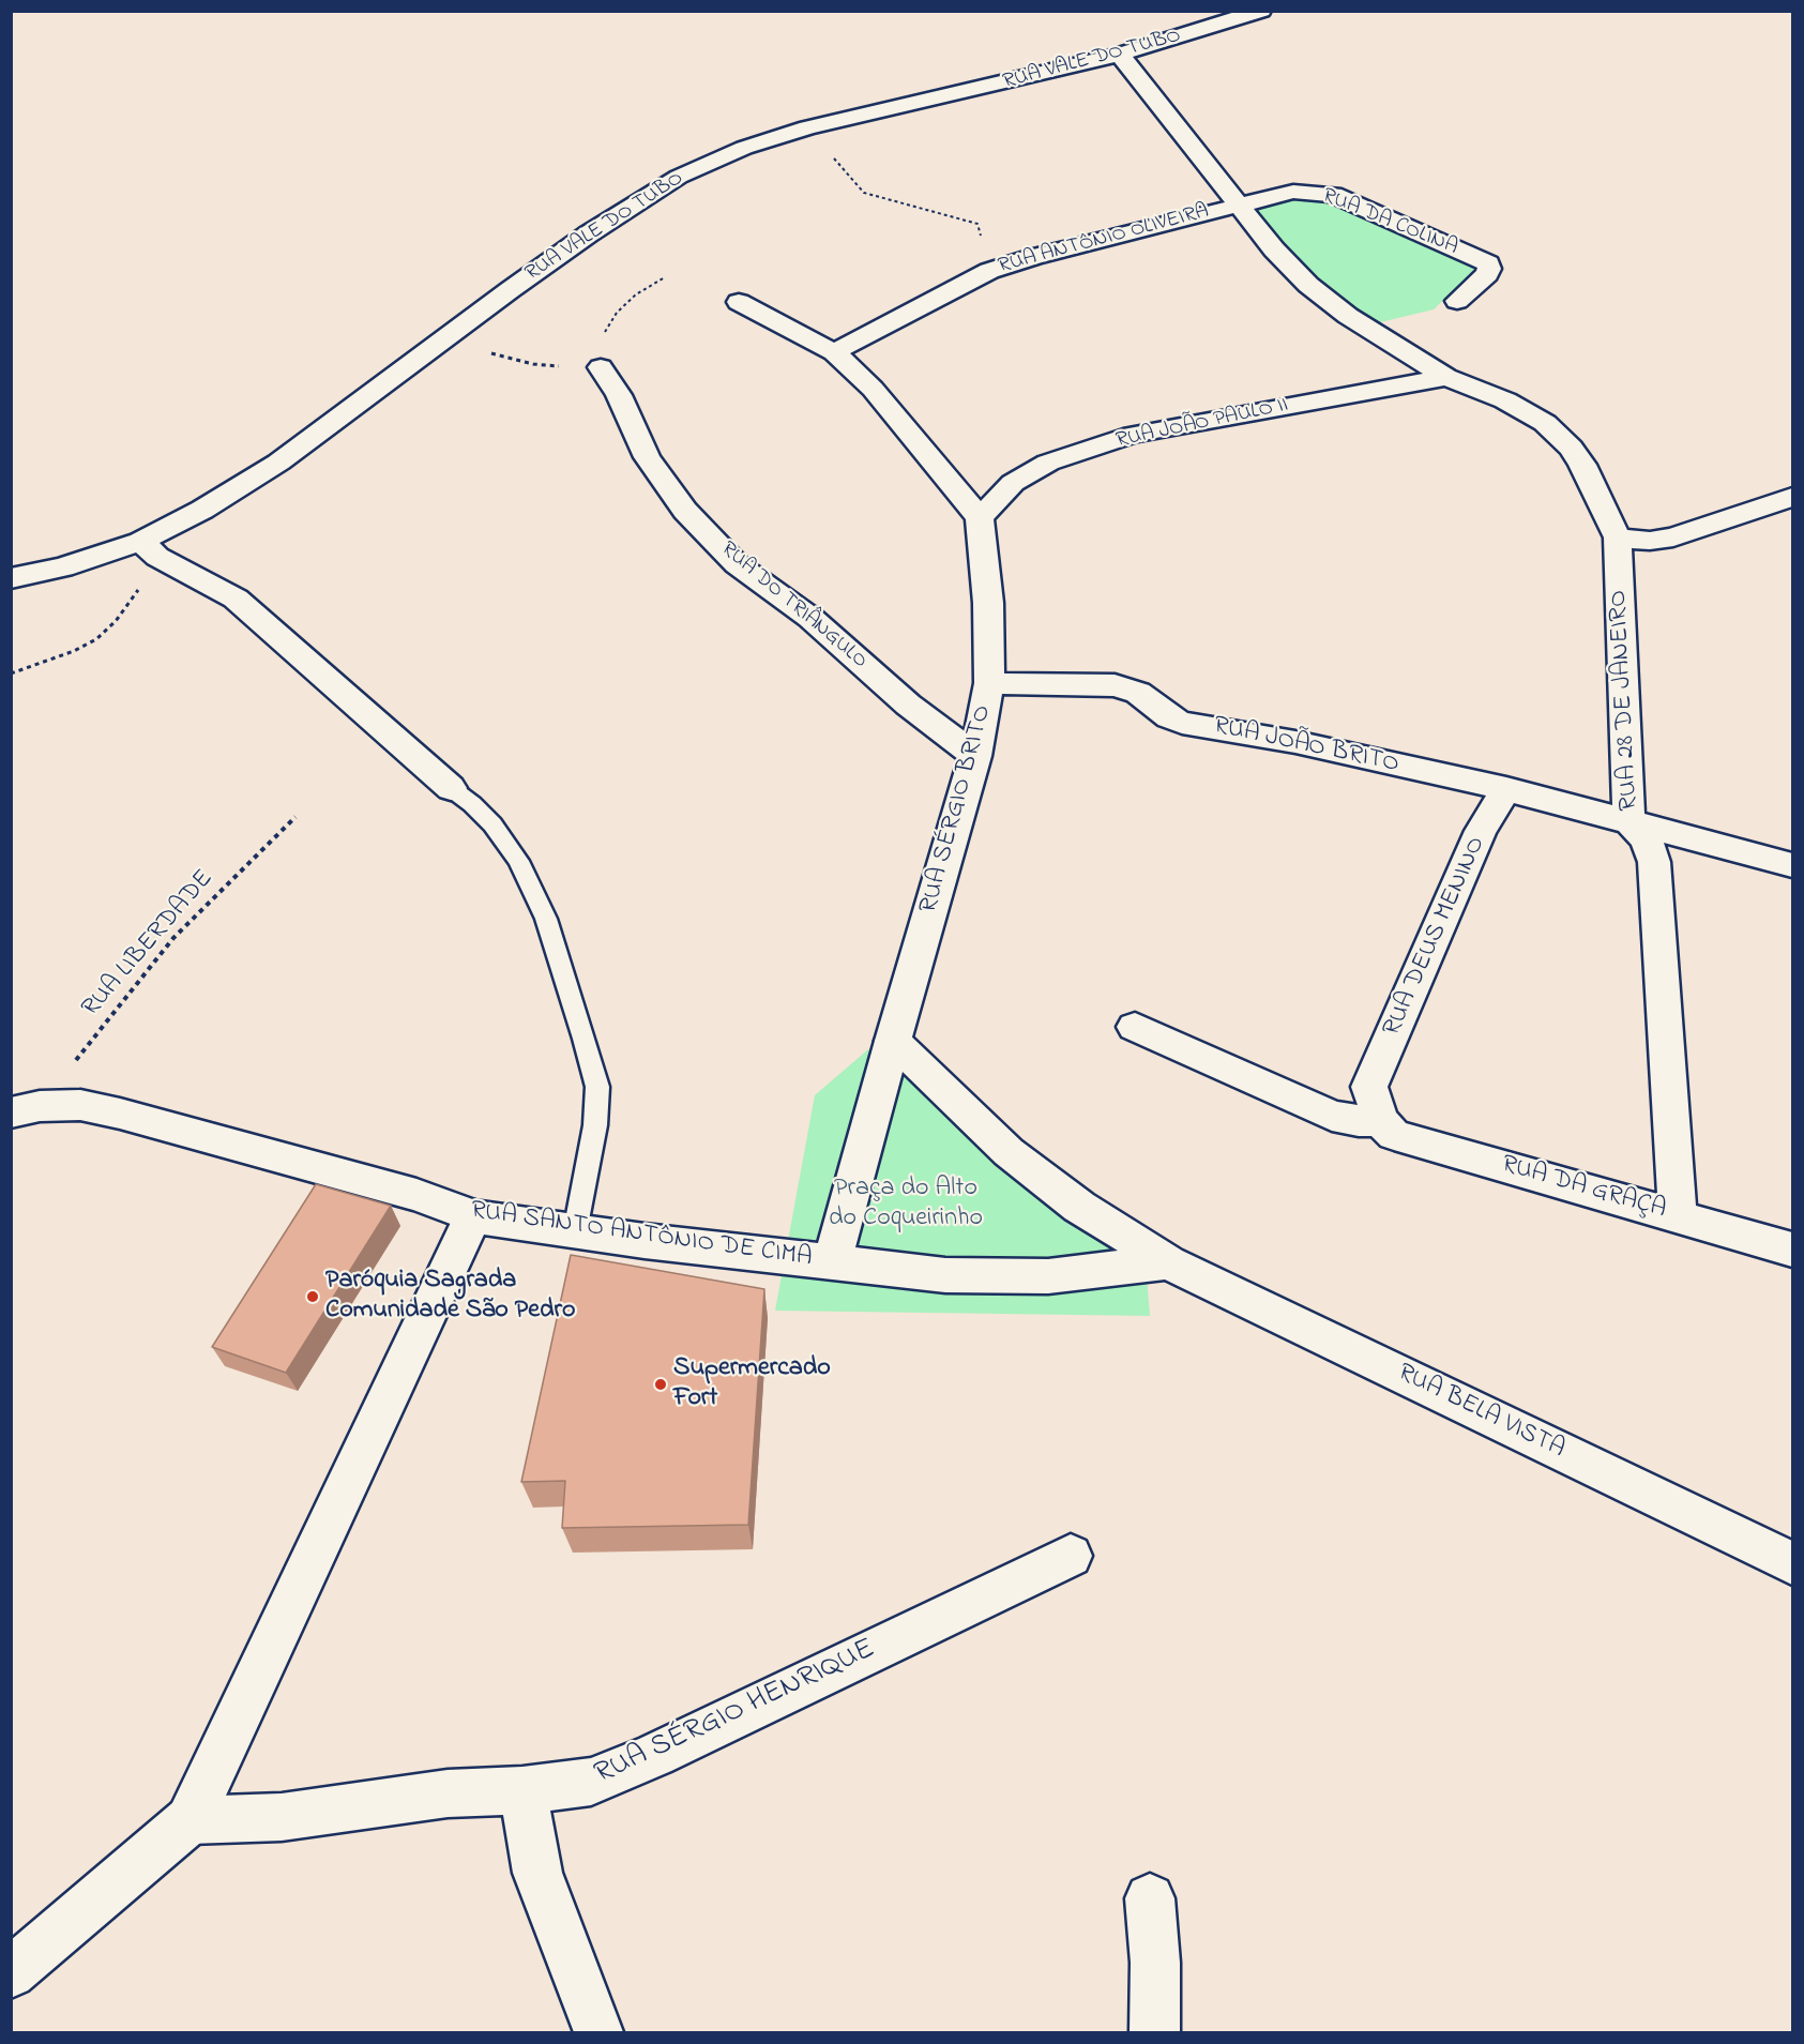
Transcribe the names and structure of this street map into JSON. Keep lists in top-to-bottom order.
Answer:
{
  "streets": {
    "street": [
      "RUA VALE DO TUBO",
      "RUA DA COLINA",
      "RUA ANTÔNIO OLIVEIRA",
      "RUA JOÃO PAULO II",
      "RUA DO TRIÂNGULO",
      "RUA 28 DE JANEIRO",
      "RUA JOÃO BRITO",
      "RUA SÉRGIO BRITO",
      "RUA DEUS MENINO",
      "RUA DA GRAÇA",
      "RUA SANTO ANTÔNIO DE CIMA",
      "RUA BELA VISTA",
      "RUA SÉRGIO HENRIQUE"
    ],
    "path": ["RUA LIBERDADE"]
  },
  "crossings": [
    ["RUA DA COLINA", "RUA ANTÔNIO OLIVEIRA"],
    ["RUA JOÃO PAULO II", "RUA 28 DE JANEIRO"],
    ["RUA JOÃO PAULO II", "RUA SÉRGIO BRITO"],
    ["RUA DO TRIÂNGULO", "RUA SÉRGIO BRITO"],
    ["RUA 28 DE JANEIRO", "RUA JOÃO BRITO"],
    ["RUA 28 DE JANEIRO", "RUA DA GRAÇA"],
    ["RUA JOÃO BRITO", "RUA SÉRGIO BRITO"],
    ["RUA JOÃO BRITO", "RUA DEUS MENINO"],
    ["RUA SÉRGIO BRITO", "RUA SANTO ANTÔNIO DE CIMA"],
    ["RUA SÉRGIO BRITO", "RUA BELA VISTA"],
    ["RUA DEUS MENINO", "RUA DA GRAÇA"],
    ["RUA LIBERDADE", "RUA SANTO ANTÔNIO DE CIMA"],
    ["RUA SANTO ANTÔNIO DE CIMA", "RUA BELA VISTA"]
  ],
  "parks": ["Praça do Alto do Coqueirinho"],
  "places": ["Paróquia Sagrada Comunidade São Pedro", "Supermercado Fort"]
}
